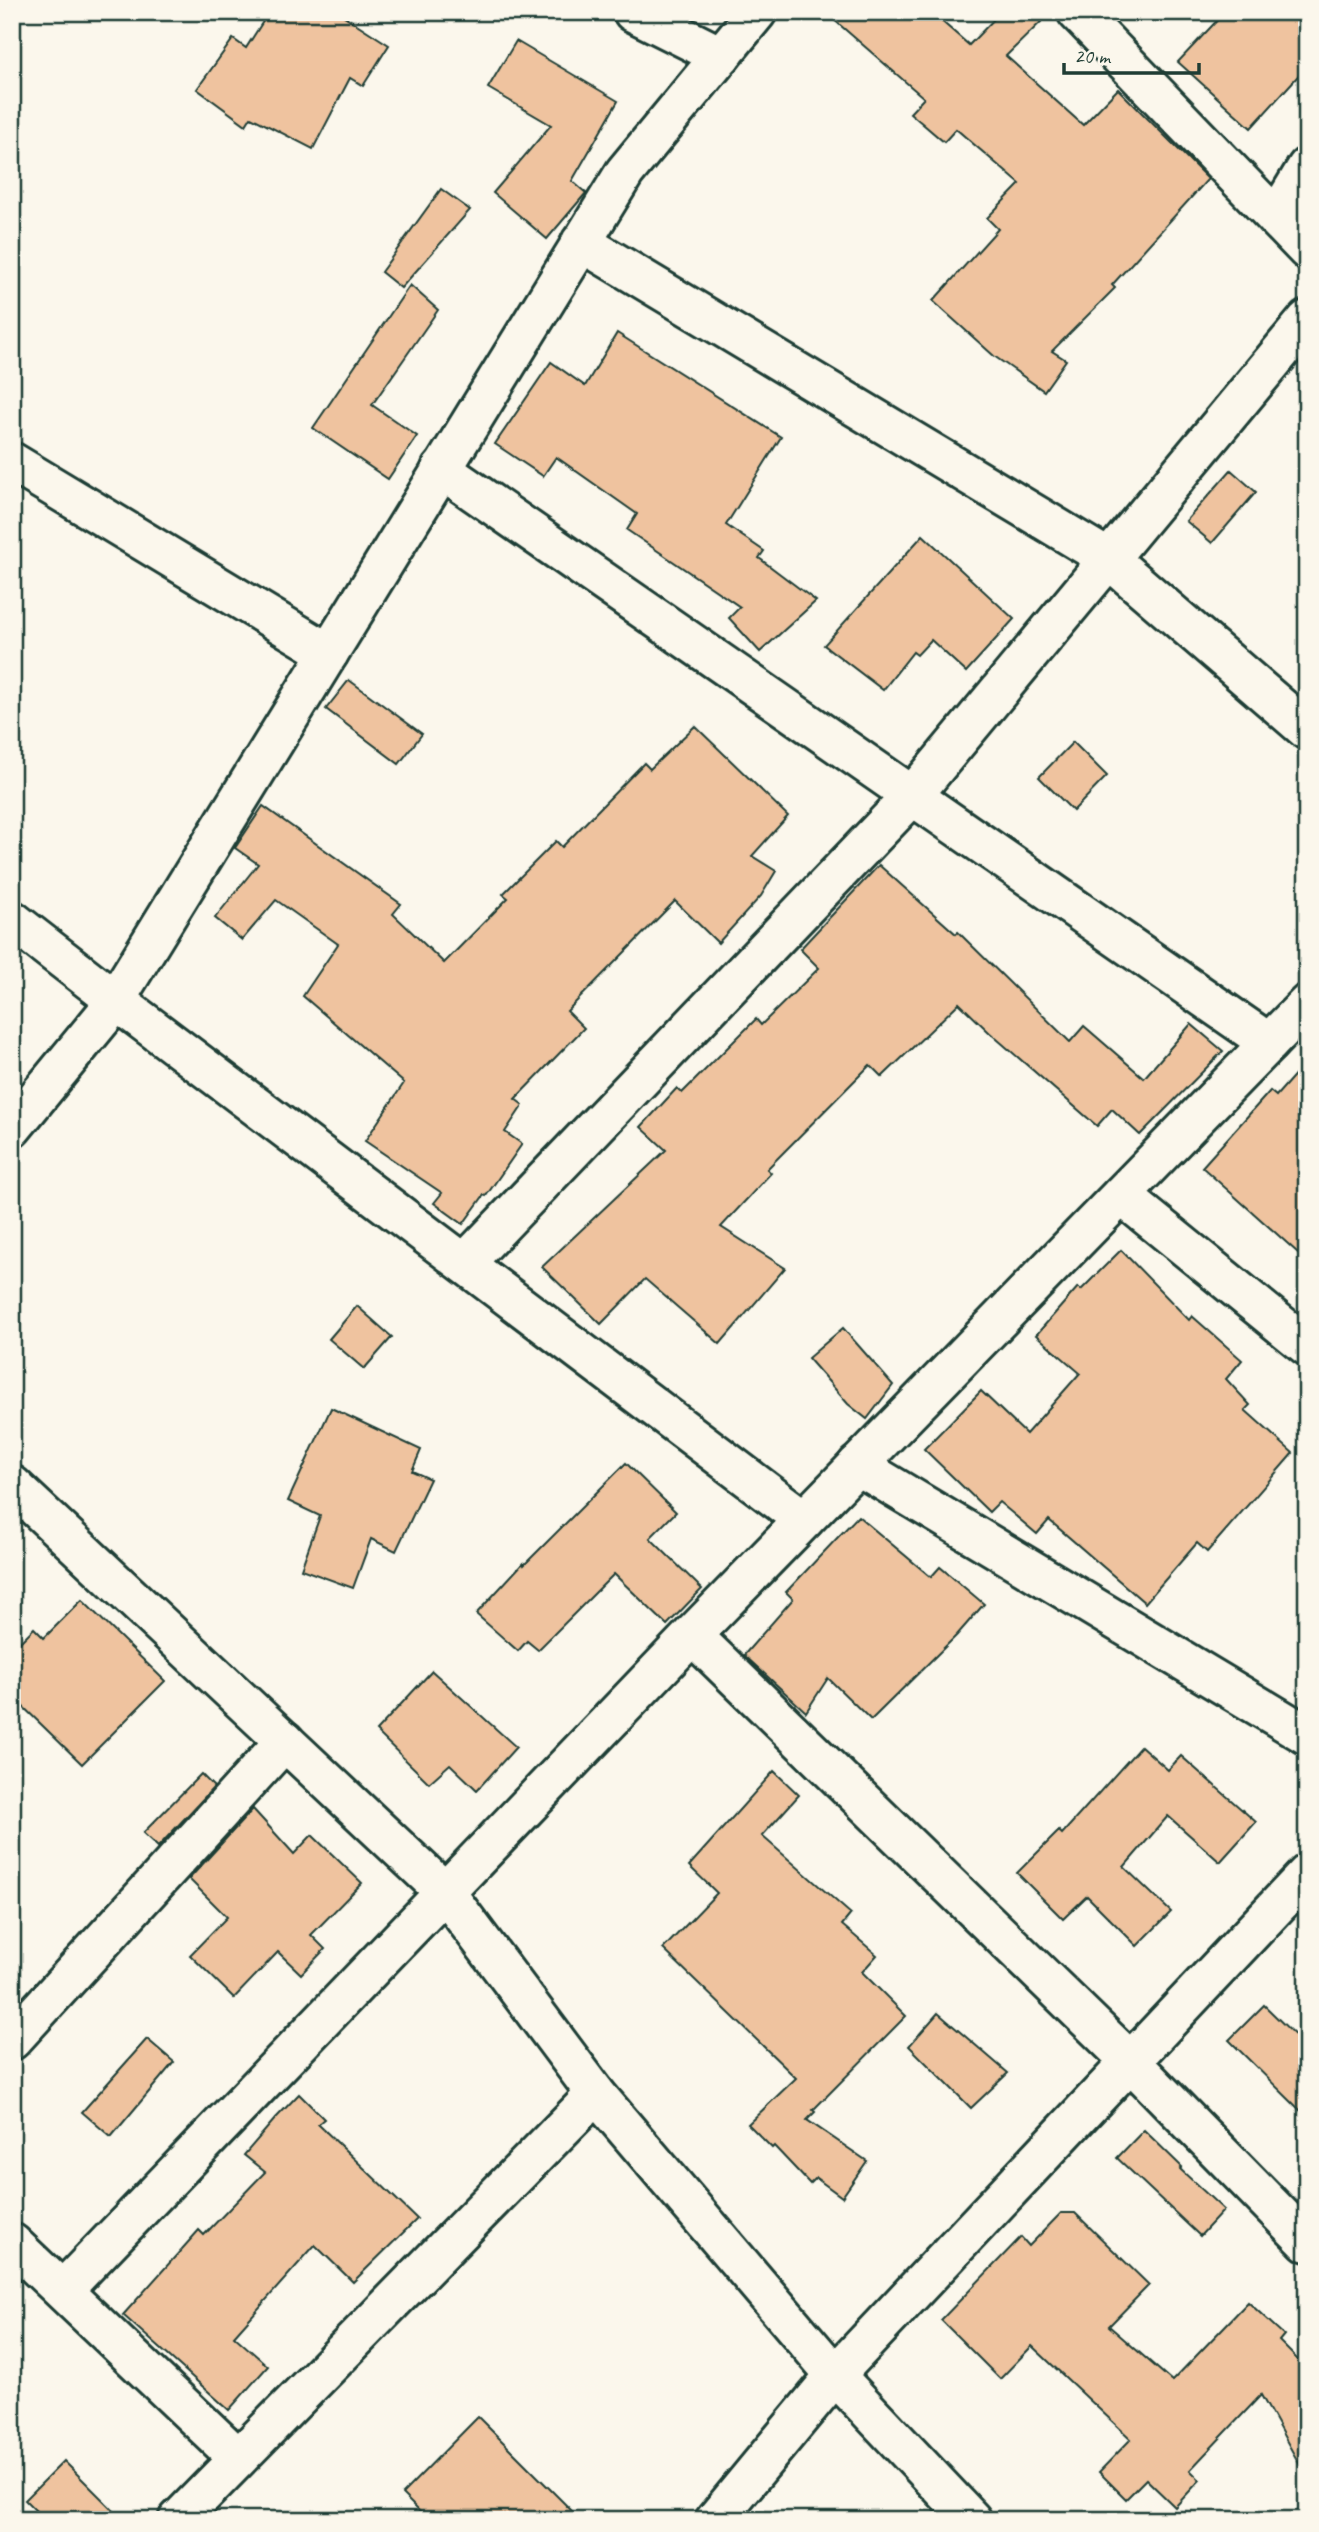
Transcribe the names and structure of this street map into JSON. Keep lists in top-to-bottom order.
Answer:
{
  "scale_bar": "20 m"
}
